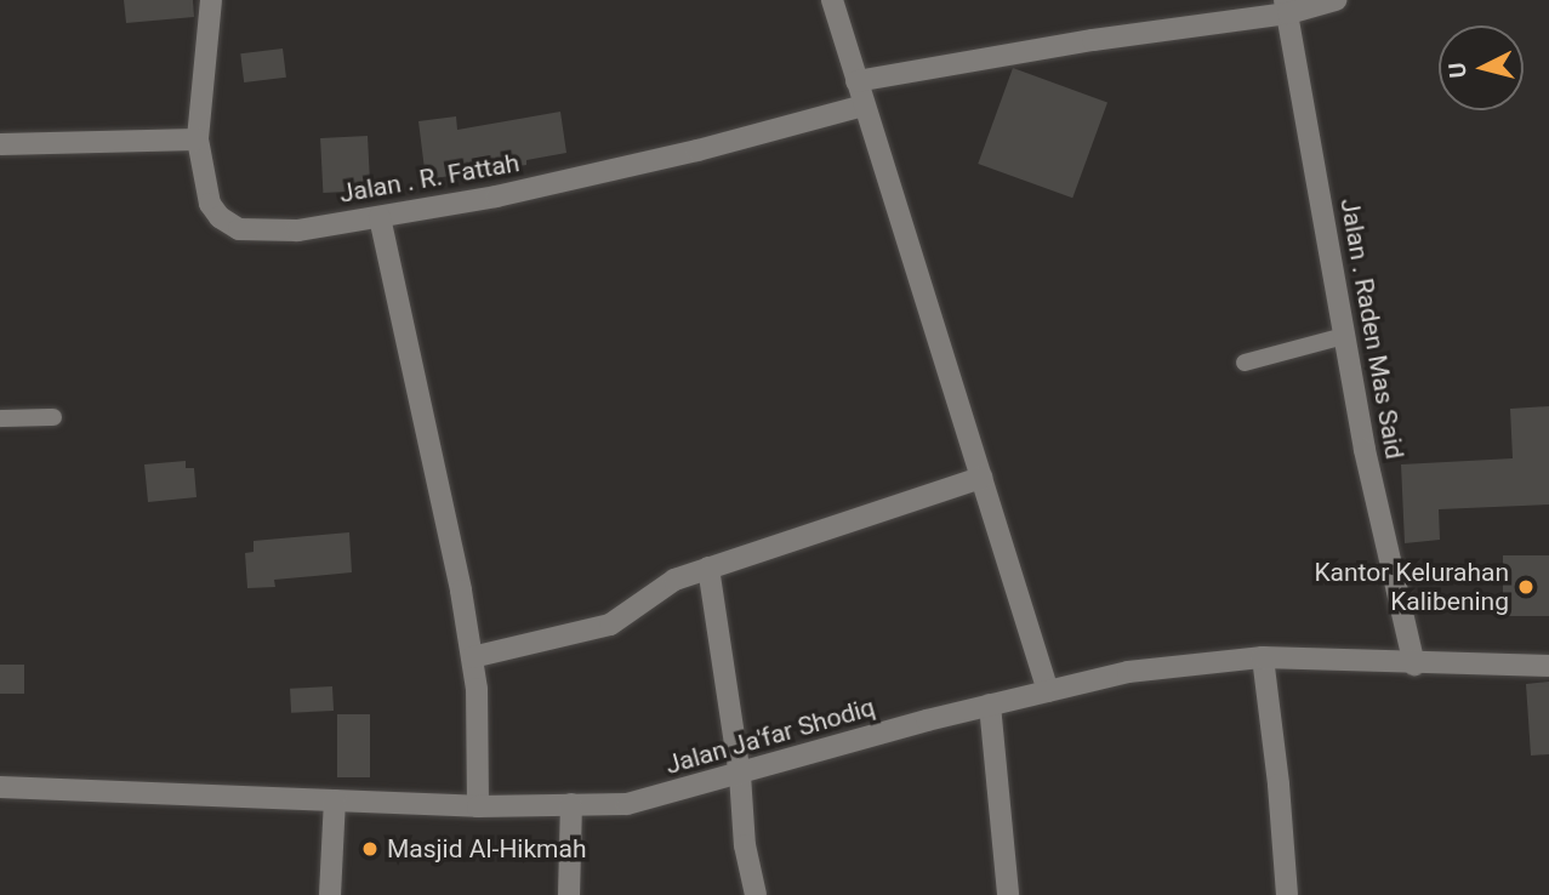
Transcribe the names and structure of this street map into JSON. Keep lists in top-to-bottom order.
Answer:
{
  "streets": {
    "street": ["Jalan . R. Fattah", "Jalan . Raden Mas Said", "Jalan Ja'far Shodiq"]
  },
  "crossings": [
    ["Jalan . Raden Mas Said", "Jalan Ja'far Shodiq"]
  ],
  "places": ["Kantor Kelurahan Kalibening", "Masjid Al-Hikmah"],
  "north": "left"
}
